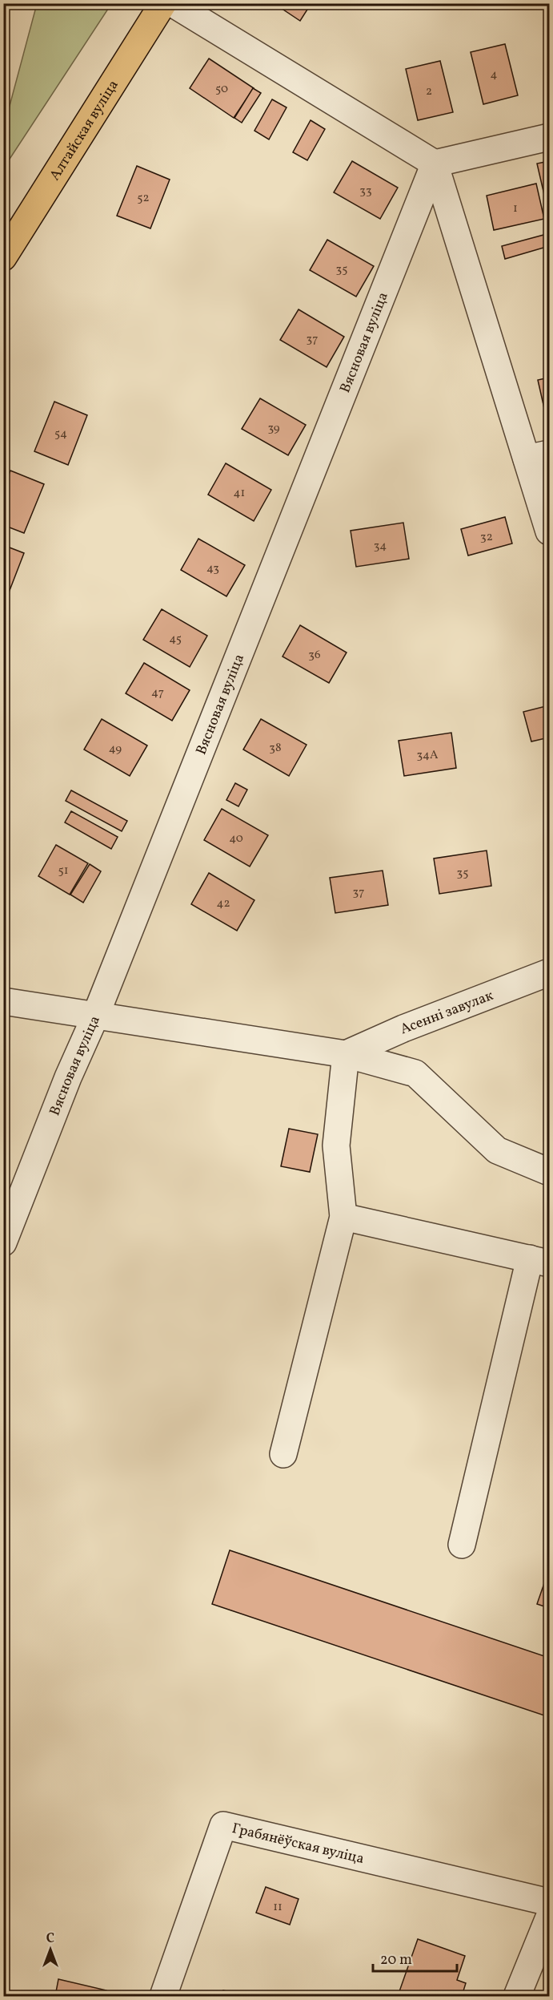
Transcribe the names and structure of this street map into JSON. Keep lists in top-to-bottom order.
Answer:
{
  "streets": {
    "main road": ["Алтайская вуліца"],
    "street": ["Вясновая вуліца", "Асенні завулак", "Грабянёўская вуліца"]
  },
  "house_numbers": [
    "4",
    "50",
    "2",
    "33",
    "52",
    "1",
    "35",
    "37",
    "39",
    "54",
    "41",
    "32",
    "34",
    "43",
    "45",
    "36",
    "47",
    "38",
    "49",
    "34А",
    "40",
    "51",
    "35",
    "37",
    "42",
    "11"
  ],
  "scale_bar": "20 m",
  "north": "top"
}
